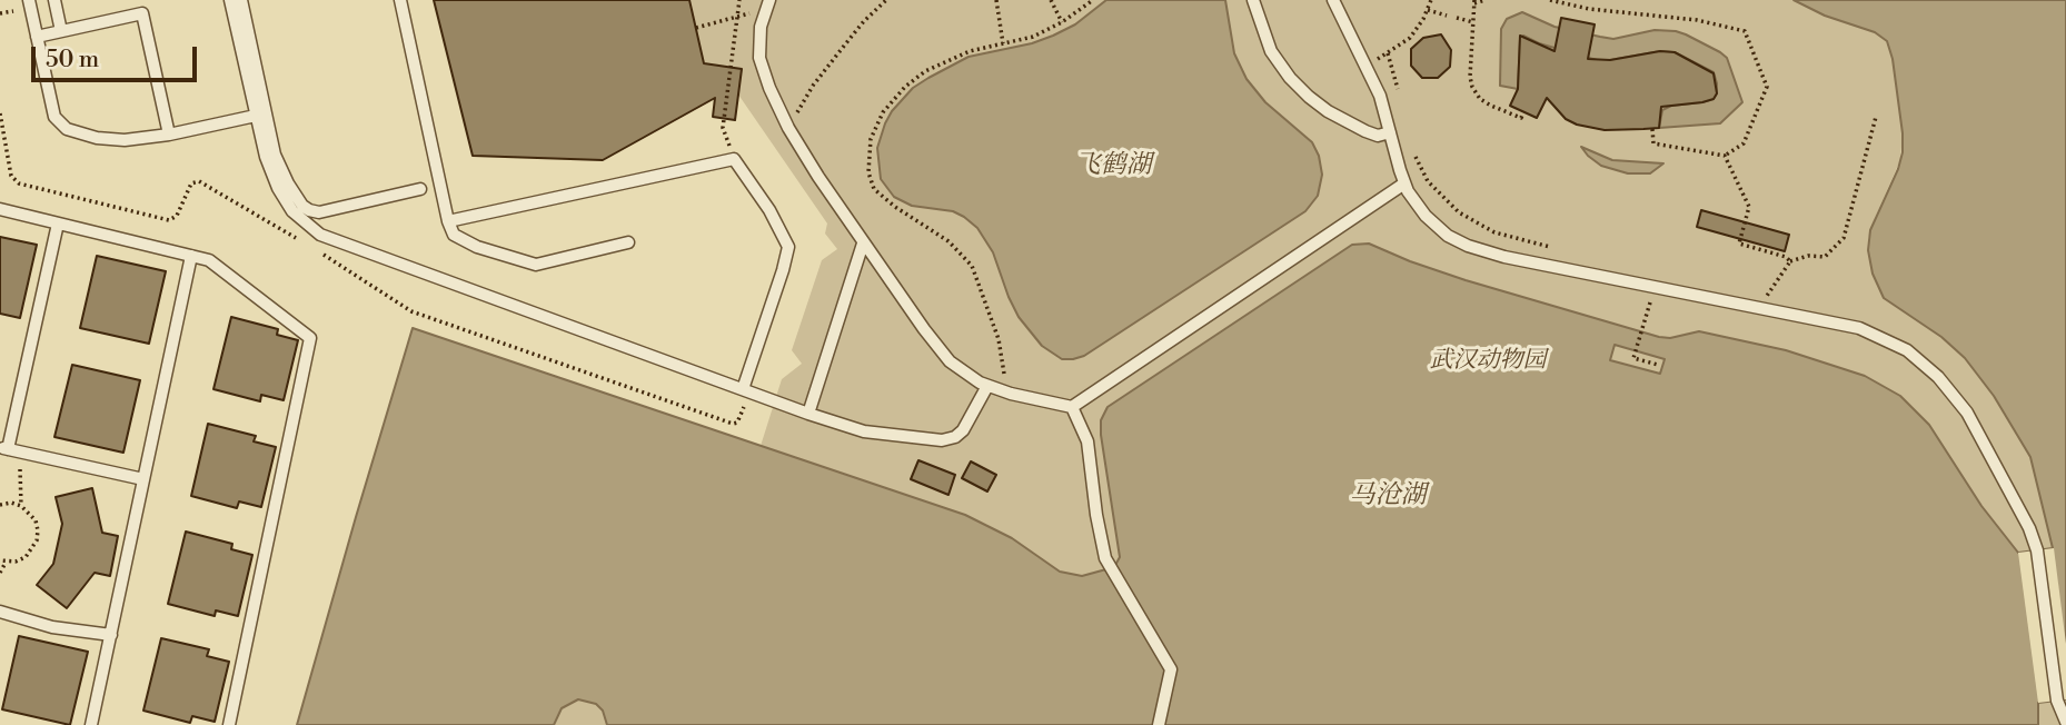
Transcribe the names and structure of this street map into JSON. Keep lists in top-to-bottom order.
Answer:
{
  "water": ["飞鹤湖", "马沧湖"],
  "parks": ["武汉动物园"],
  "scale_bar": "50 m"
}
